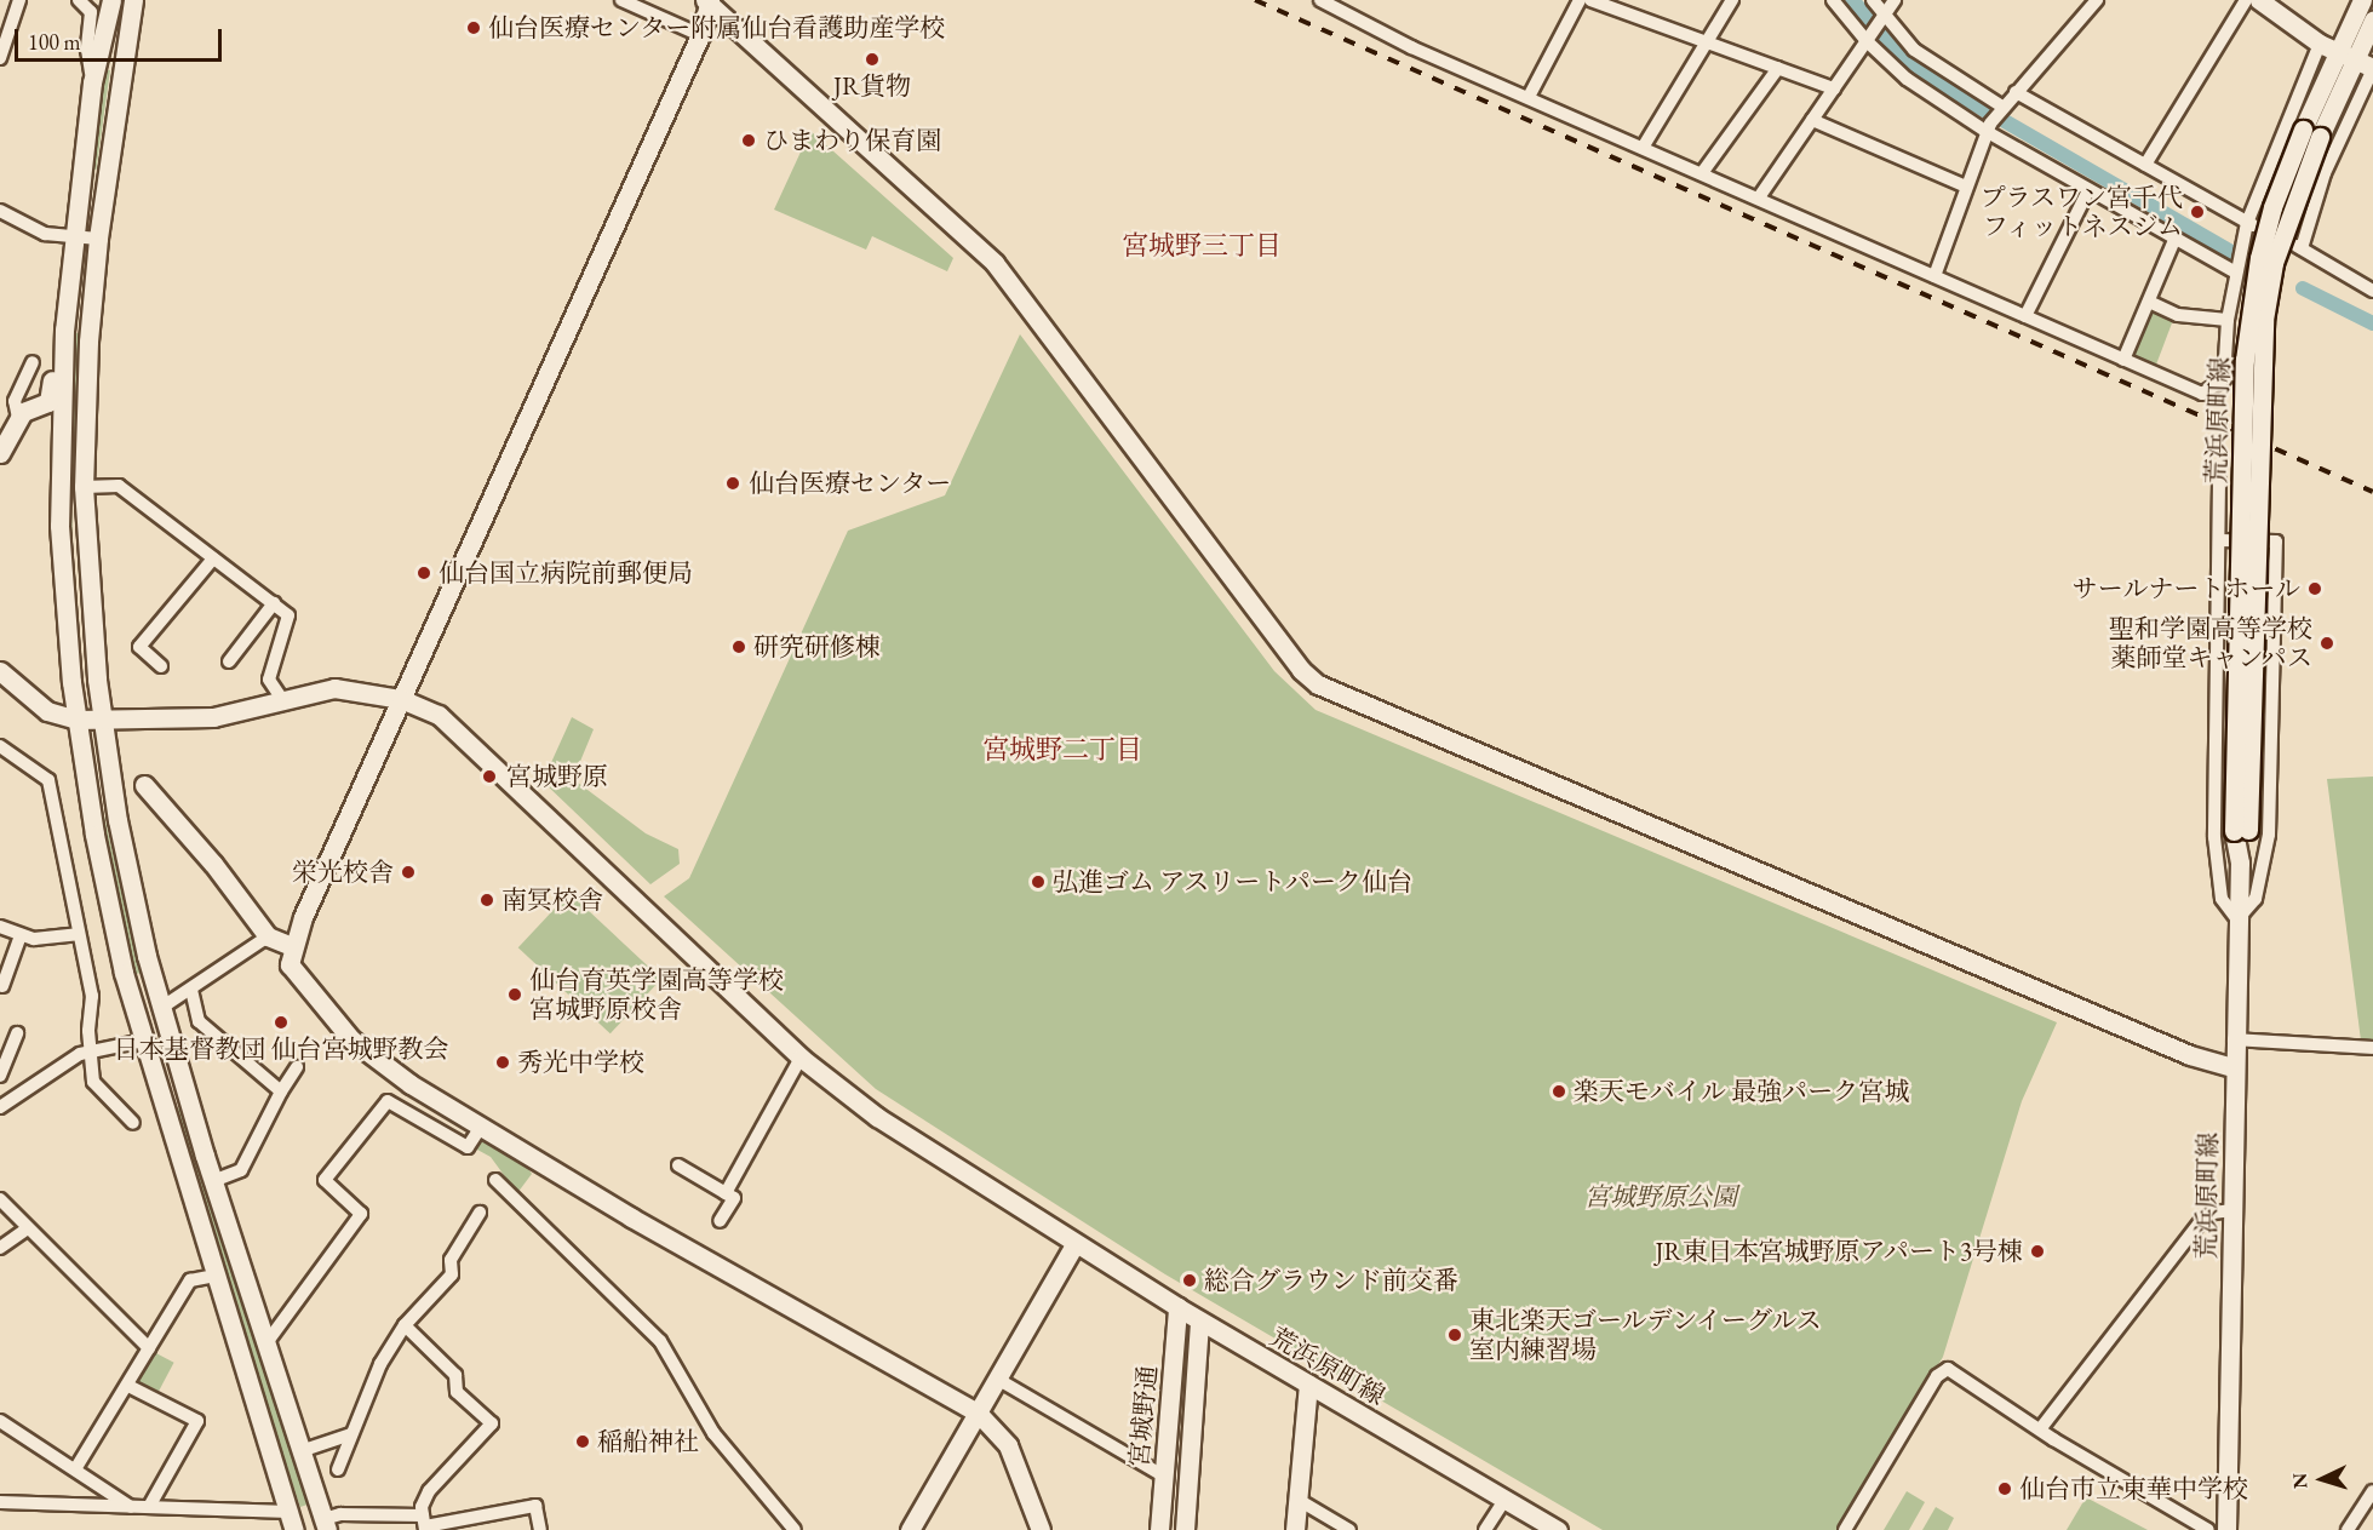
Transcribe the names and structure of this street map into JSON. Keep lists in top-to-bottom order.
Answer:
{
  "streets": {
    "street": ["荒浜原町線", "宮城野通"]
  },
  "crossings": [
    ["荒浜原町線", "宮城野通"]
  ],
  "districts": ["宮城野三丁目", "宮城野二丁目"],
  "parks": ["宮城野原公園"],
  "places": [
    "仙台医療センター附属仙台看護助産学校",
    "JR貨物",
    "ひまわり保育園",
    "プラスワン宮千代 フィットネスジム",
    "仙台医療センター",
    "仙台国立病院前郵便局",
    "サールナートホール",
    "聖和学園高等学校 薬師堂キャンパス",
    "研究研修棟",
    "宮城野原",
    "栄光校舎",
    "弘進ゴム アスリートパーク仙台",
    "南冥校舎",
    "仙台育英学園高等学校 宮城野原校舎",
    "日本基督教団 仙台宮城野教会",
    "秀光中学校",
    "楽天モバイル 最強パーク宮城",
    "JR東日本宮城野原アパート3号棟",
    "総合グラウンド前交番",
    "東北楽天ゴールデンイーグルス 室内練習場",
    "稲船神社",
    "仙台市立東華中学校"
  ],
  "scale_bar": "100 m",
  "north": "left"
}
